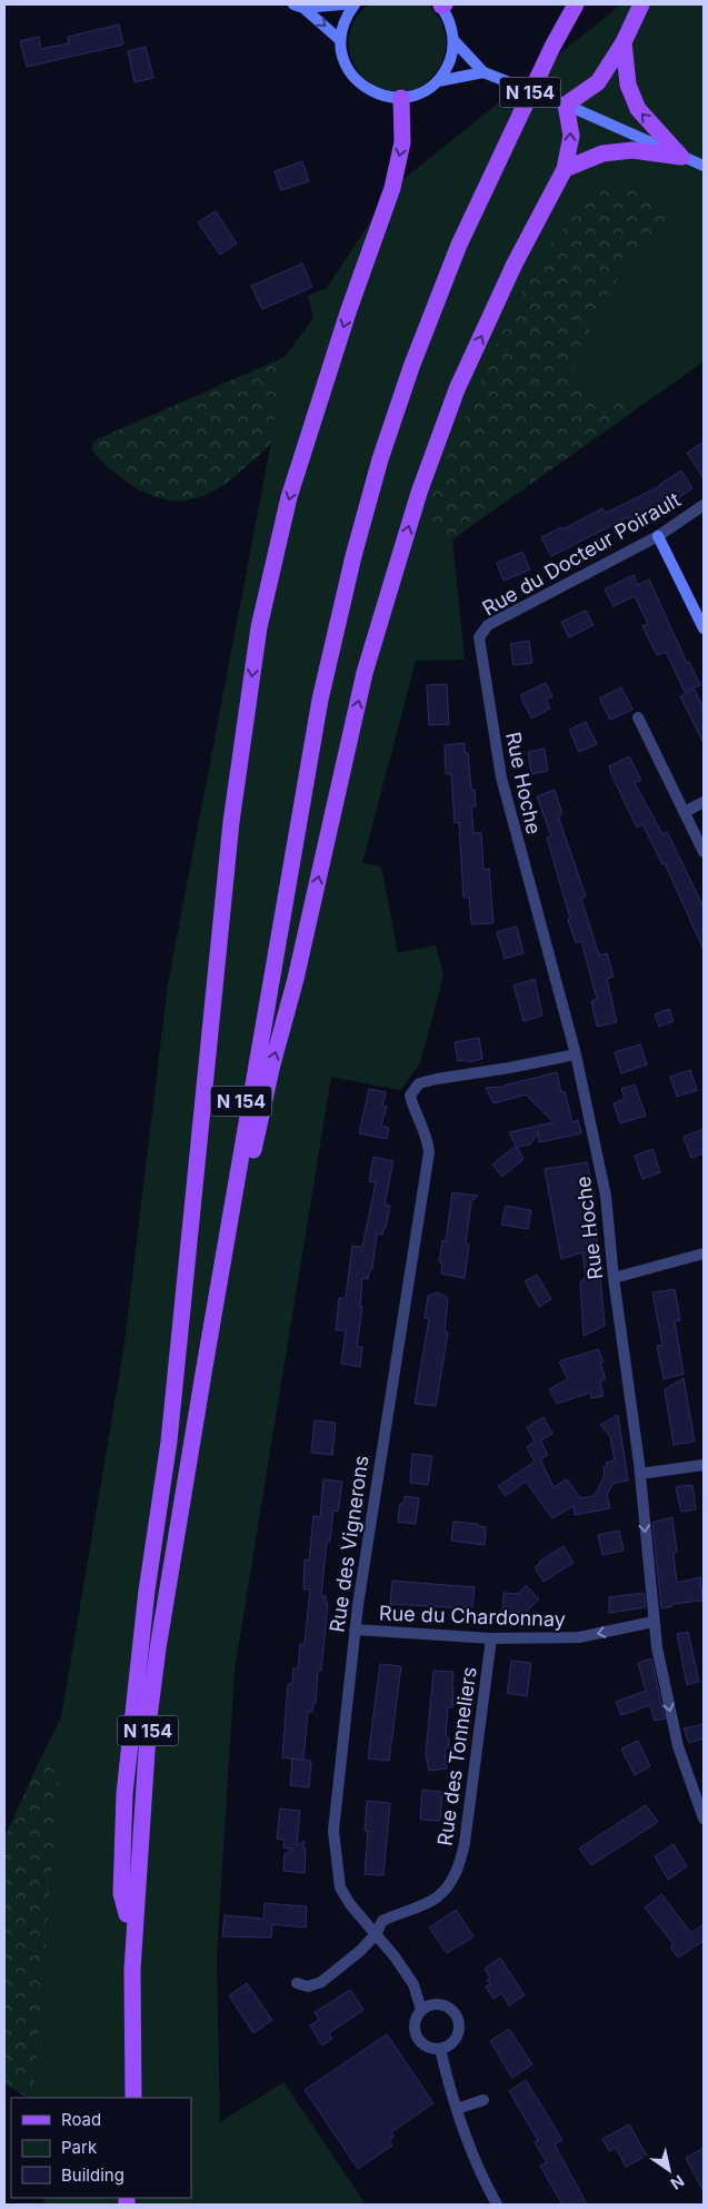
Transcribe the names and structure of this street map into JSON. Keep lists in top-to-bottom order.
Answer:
{
  "streets": {
    "main road": ["N 154"],
    "street": [
      "Rue du Docteur Poirault",
      "Rue Hoche",
      "Rue des Vignerons",
      "Rue du Chardonnay",
      "Rue des Tonneliers"
    ]
  },
  "crossings": [
    ["Rue du Docteur Poirault", "Rue Hoche"],
    ["Rue Hoche", "Rue des Vignerons"],
    ["Rue Hoche", "Rue du Chardonnay"],
    ["Rue des Vignerons", "Rue du Chardonnay"],
    ["Rue des Vignerons", "Rue des Tonneliers"],
    ["Rue du Chardonnay", "Rue des Tonneliers"]
  ],
  "one_way": ["Rue du Chardonnay"],
  "legend": ["Road", "Park", "Building"],
  "north": "bottom right"
}
